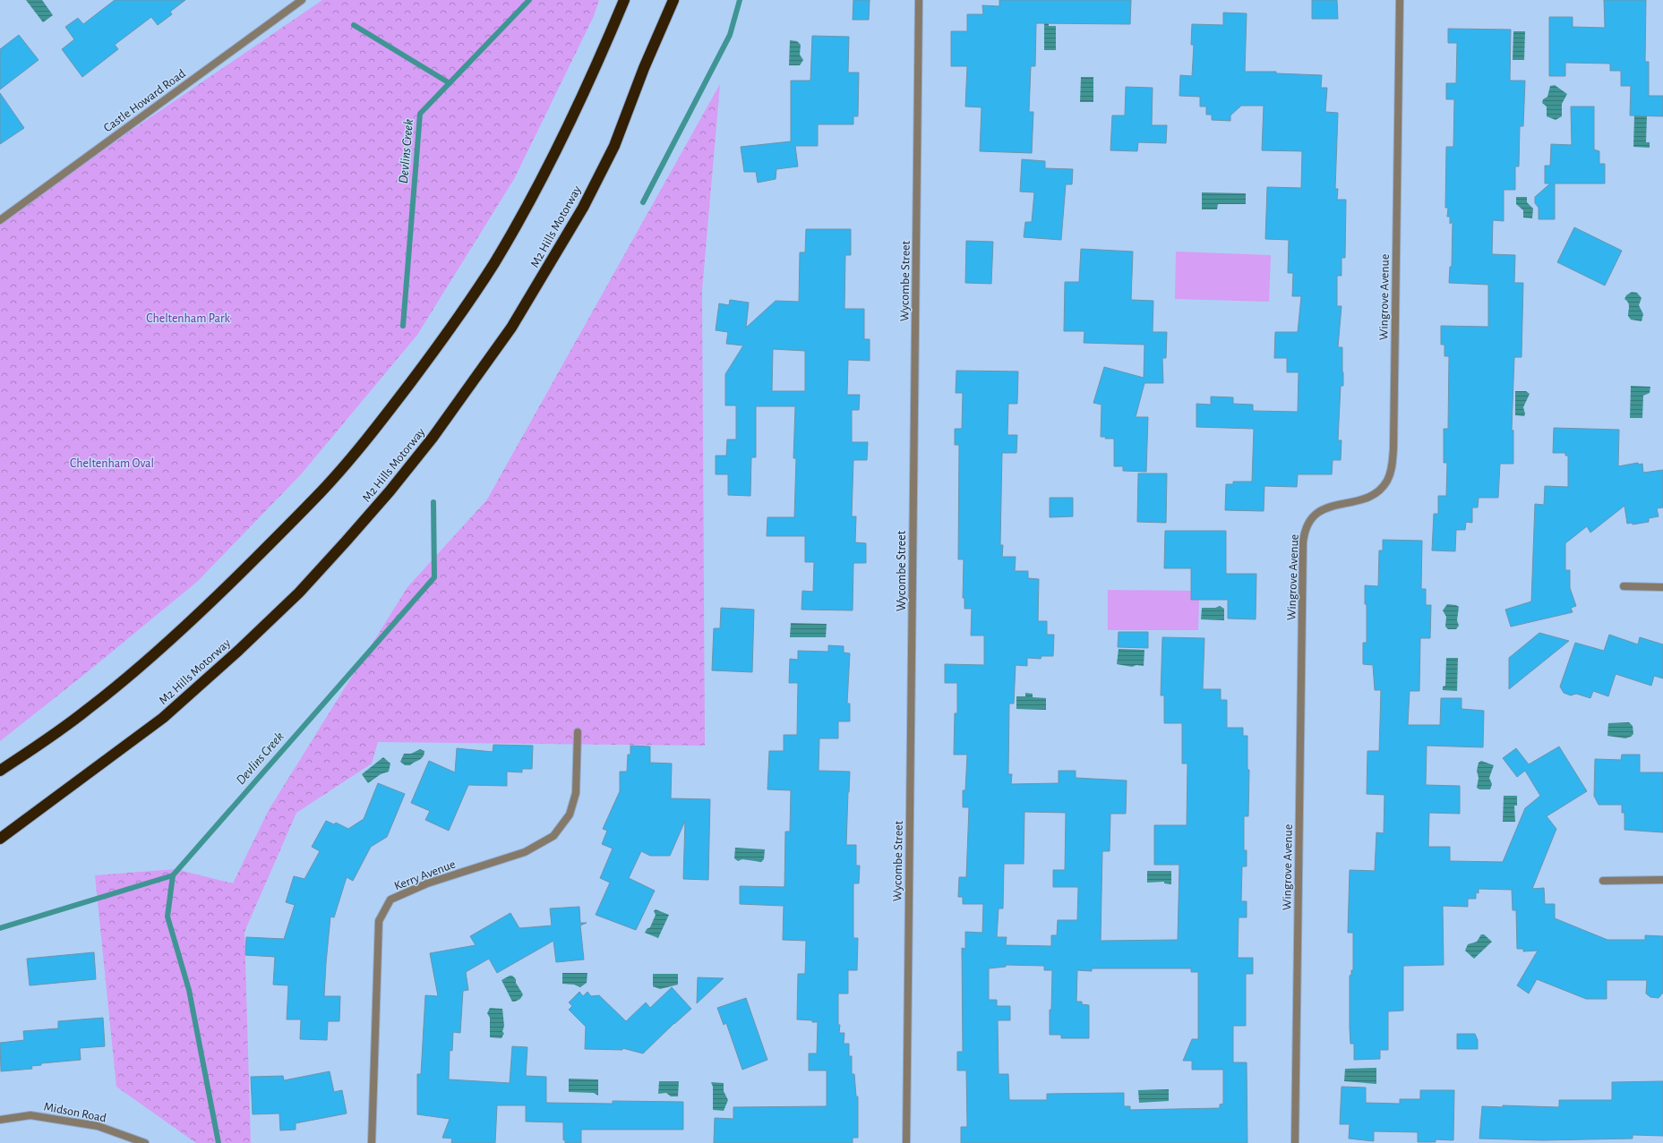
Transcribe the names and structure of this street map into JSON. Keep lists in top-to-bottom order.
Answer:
{
  "streets": {
    "highway": ["M2 Hills Motorway"],
    "street": [
      "Castle Howard Road",
      "Wycombe Street",
      "Wingrove Avenue",
      "Kerry Avenue",
      "Midson Road"
    ]
  },
  "water": ["Devlins Creek"],
  "parks": ["Cheltenham Park", "Cheltenham Oval"]
}
